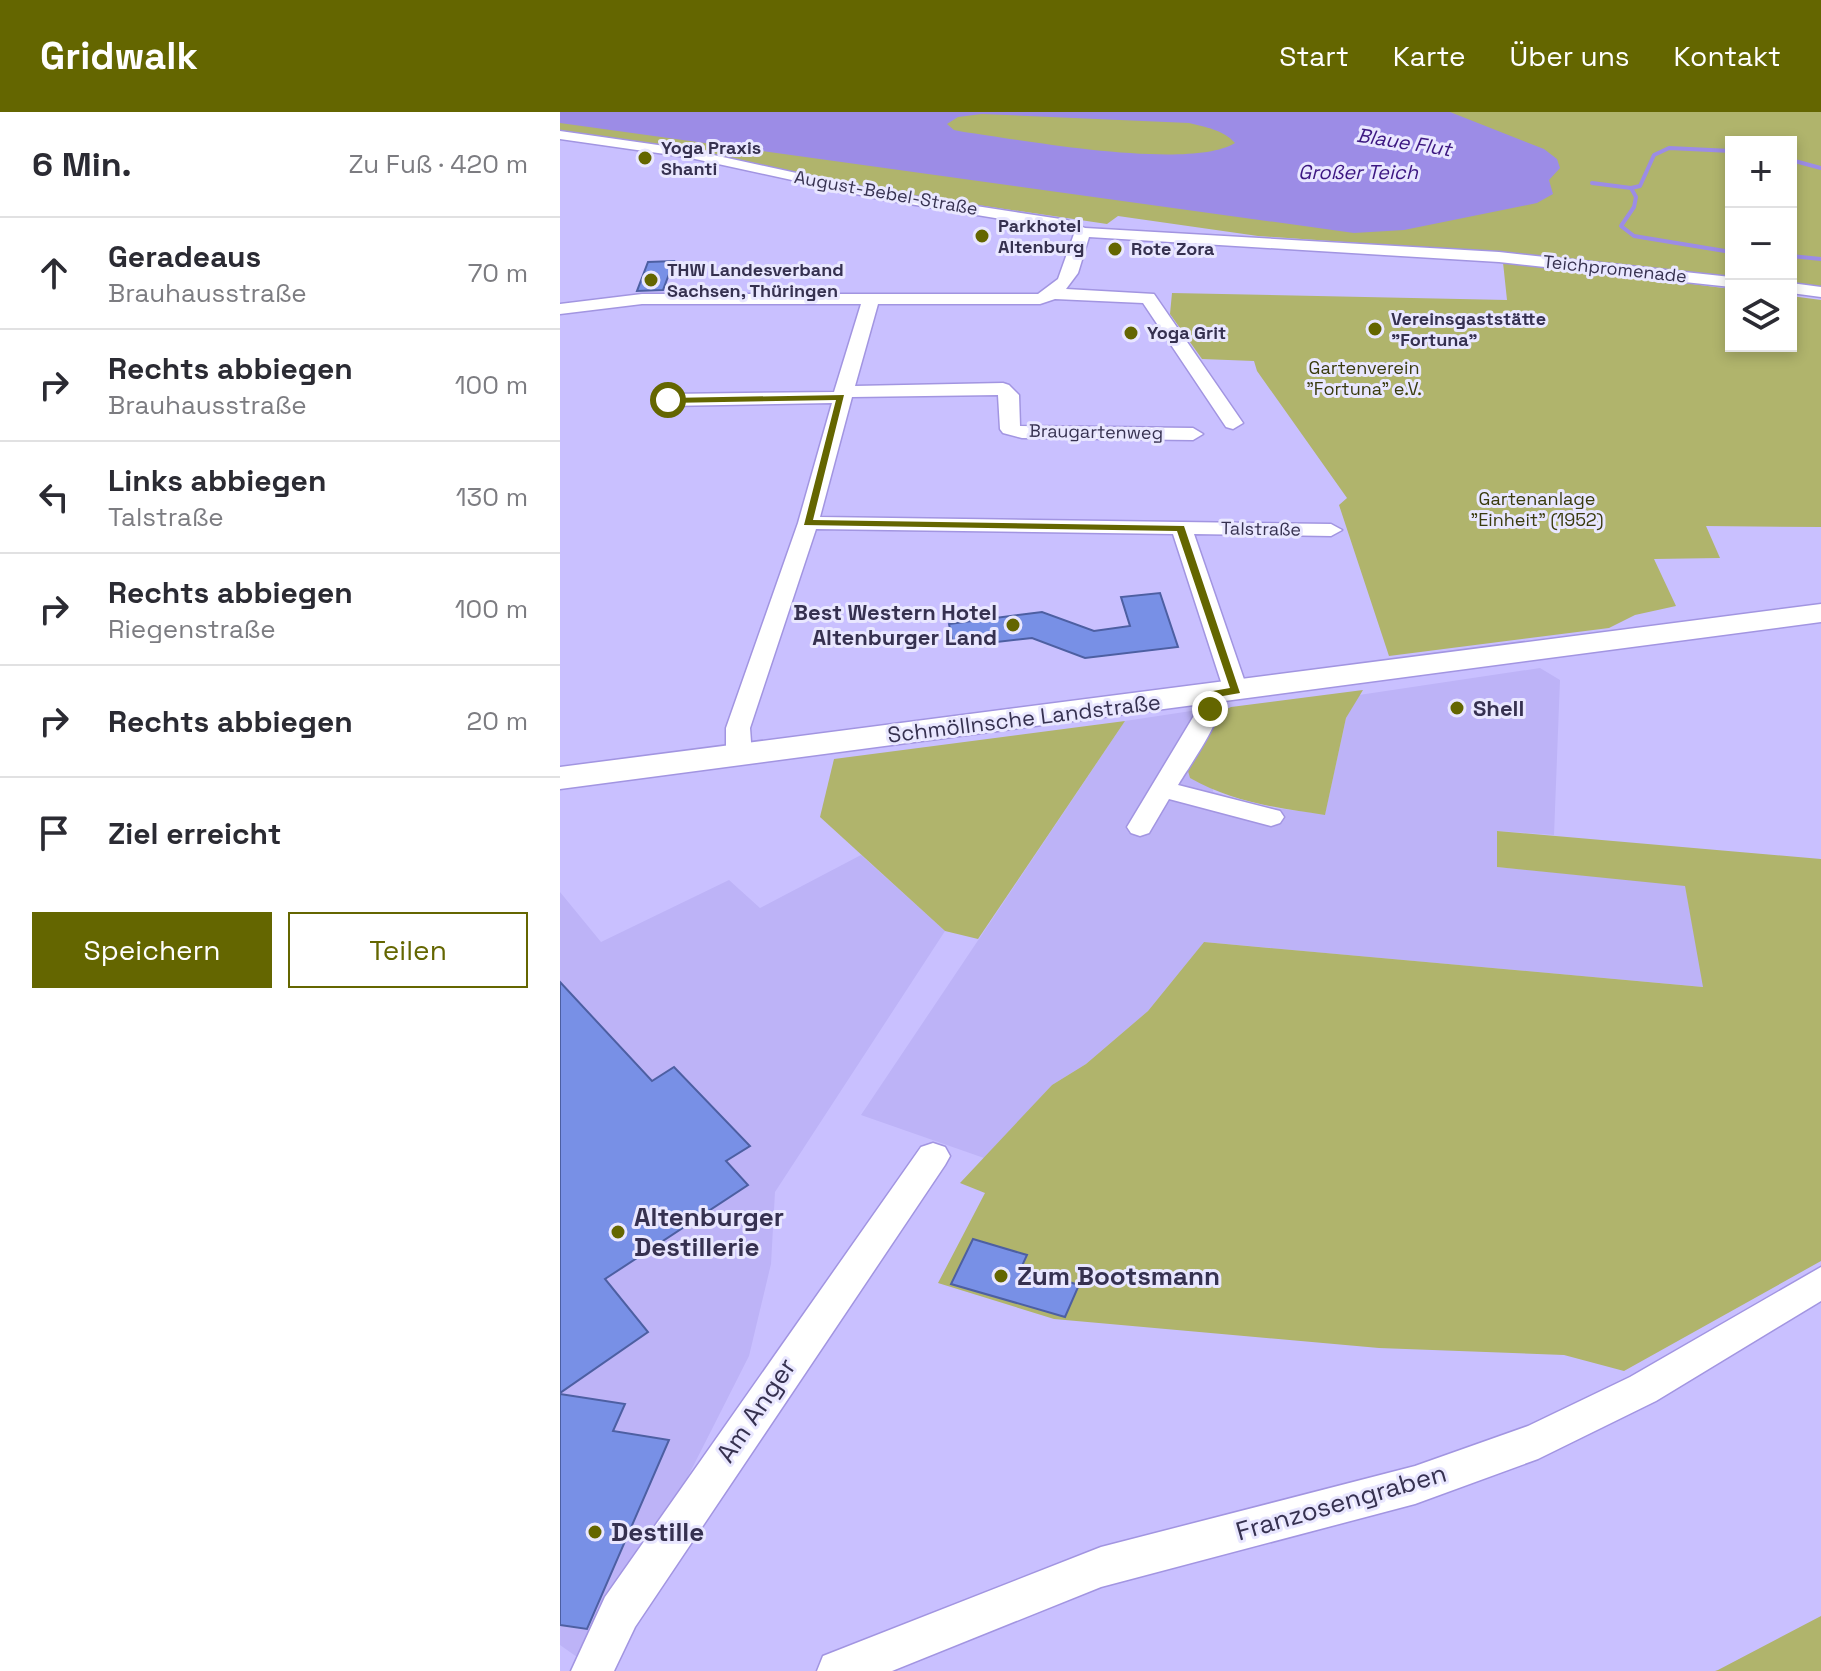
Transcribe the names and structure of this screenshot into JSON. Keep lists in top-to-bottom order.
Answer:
{
  "streets": {
    "main road": ["Schmöllnsche Landstraße"],
    "street": [
      "August-Bebel-Straße",
      "Teichpromenade",
      "Braugartenweg",
      "Talstraße",
      "Am Anger",
      "Franzosengraben"
    ]
  },
  "crossings": [
    ["August-Bebel-Straße", "Teichpromenade"]
  ],
  "water": ["Blaue Flut", "Großer Teich"],
  "parks": ["Gartenverein \"Fortuna\" e.V.", "Gartenanlage \"Einheit\" (1952)"],
  "places": [
    "Yoga Praxis Shanti",
    "Parkhotel Altenburg",
    "Rote Zora",
    "THW Landesverband Sachsen, Thüringen",
    "Vereinsgaststätte \"Fortuna\"",
    "Yoga Grit",
    "Best Western Hotel Altenburger Land",
    "Shell",
    "Altenburger Destillerie",
    "Zum Bootsmann",
    "Destille"
  ],
  "page": {
    "header": "Gridwalk",
    "nav": [
      "Start",
      "Karte",
      "Über uns",
      "Kontakt"
    ],
    "heading": ["6 Min.", "Zu Fuß · 420 m"],
    "map_buttons": ["+", "−"],
    "list": [
      ["Geradeaus", "Brauhausstraße", "70 m"],
      ["Rechts abbiegen", "Brauhausstraße", "100 m"],
      ["Links abbiegen", "Talstraße", "130 m"],
      ["Rechts abbiegen", "Riegenstraße", "100 m"],
      ["Rechts abbiegen", "20 m"],
      "Ziel erreicht"
    ],
    "buttons": ["Speichern", "Teilen"]
  }
}
